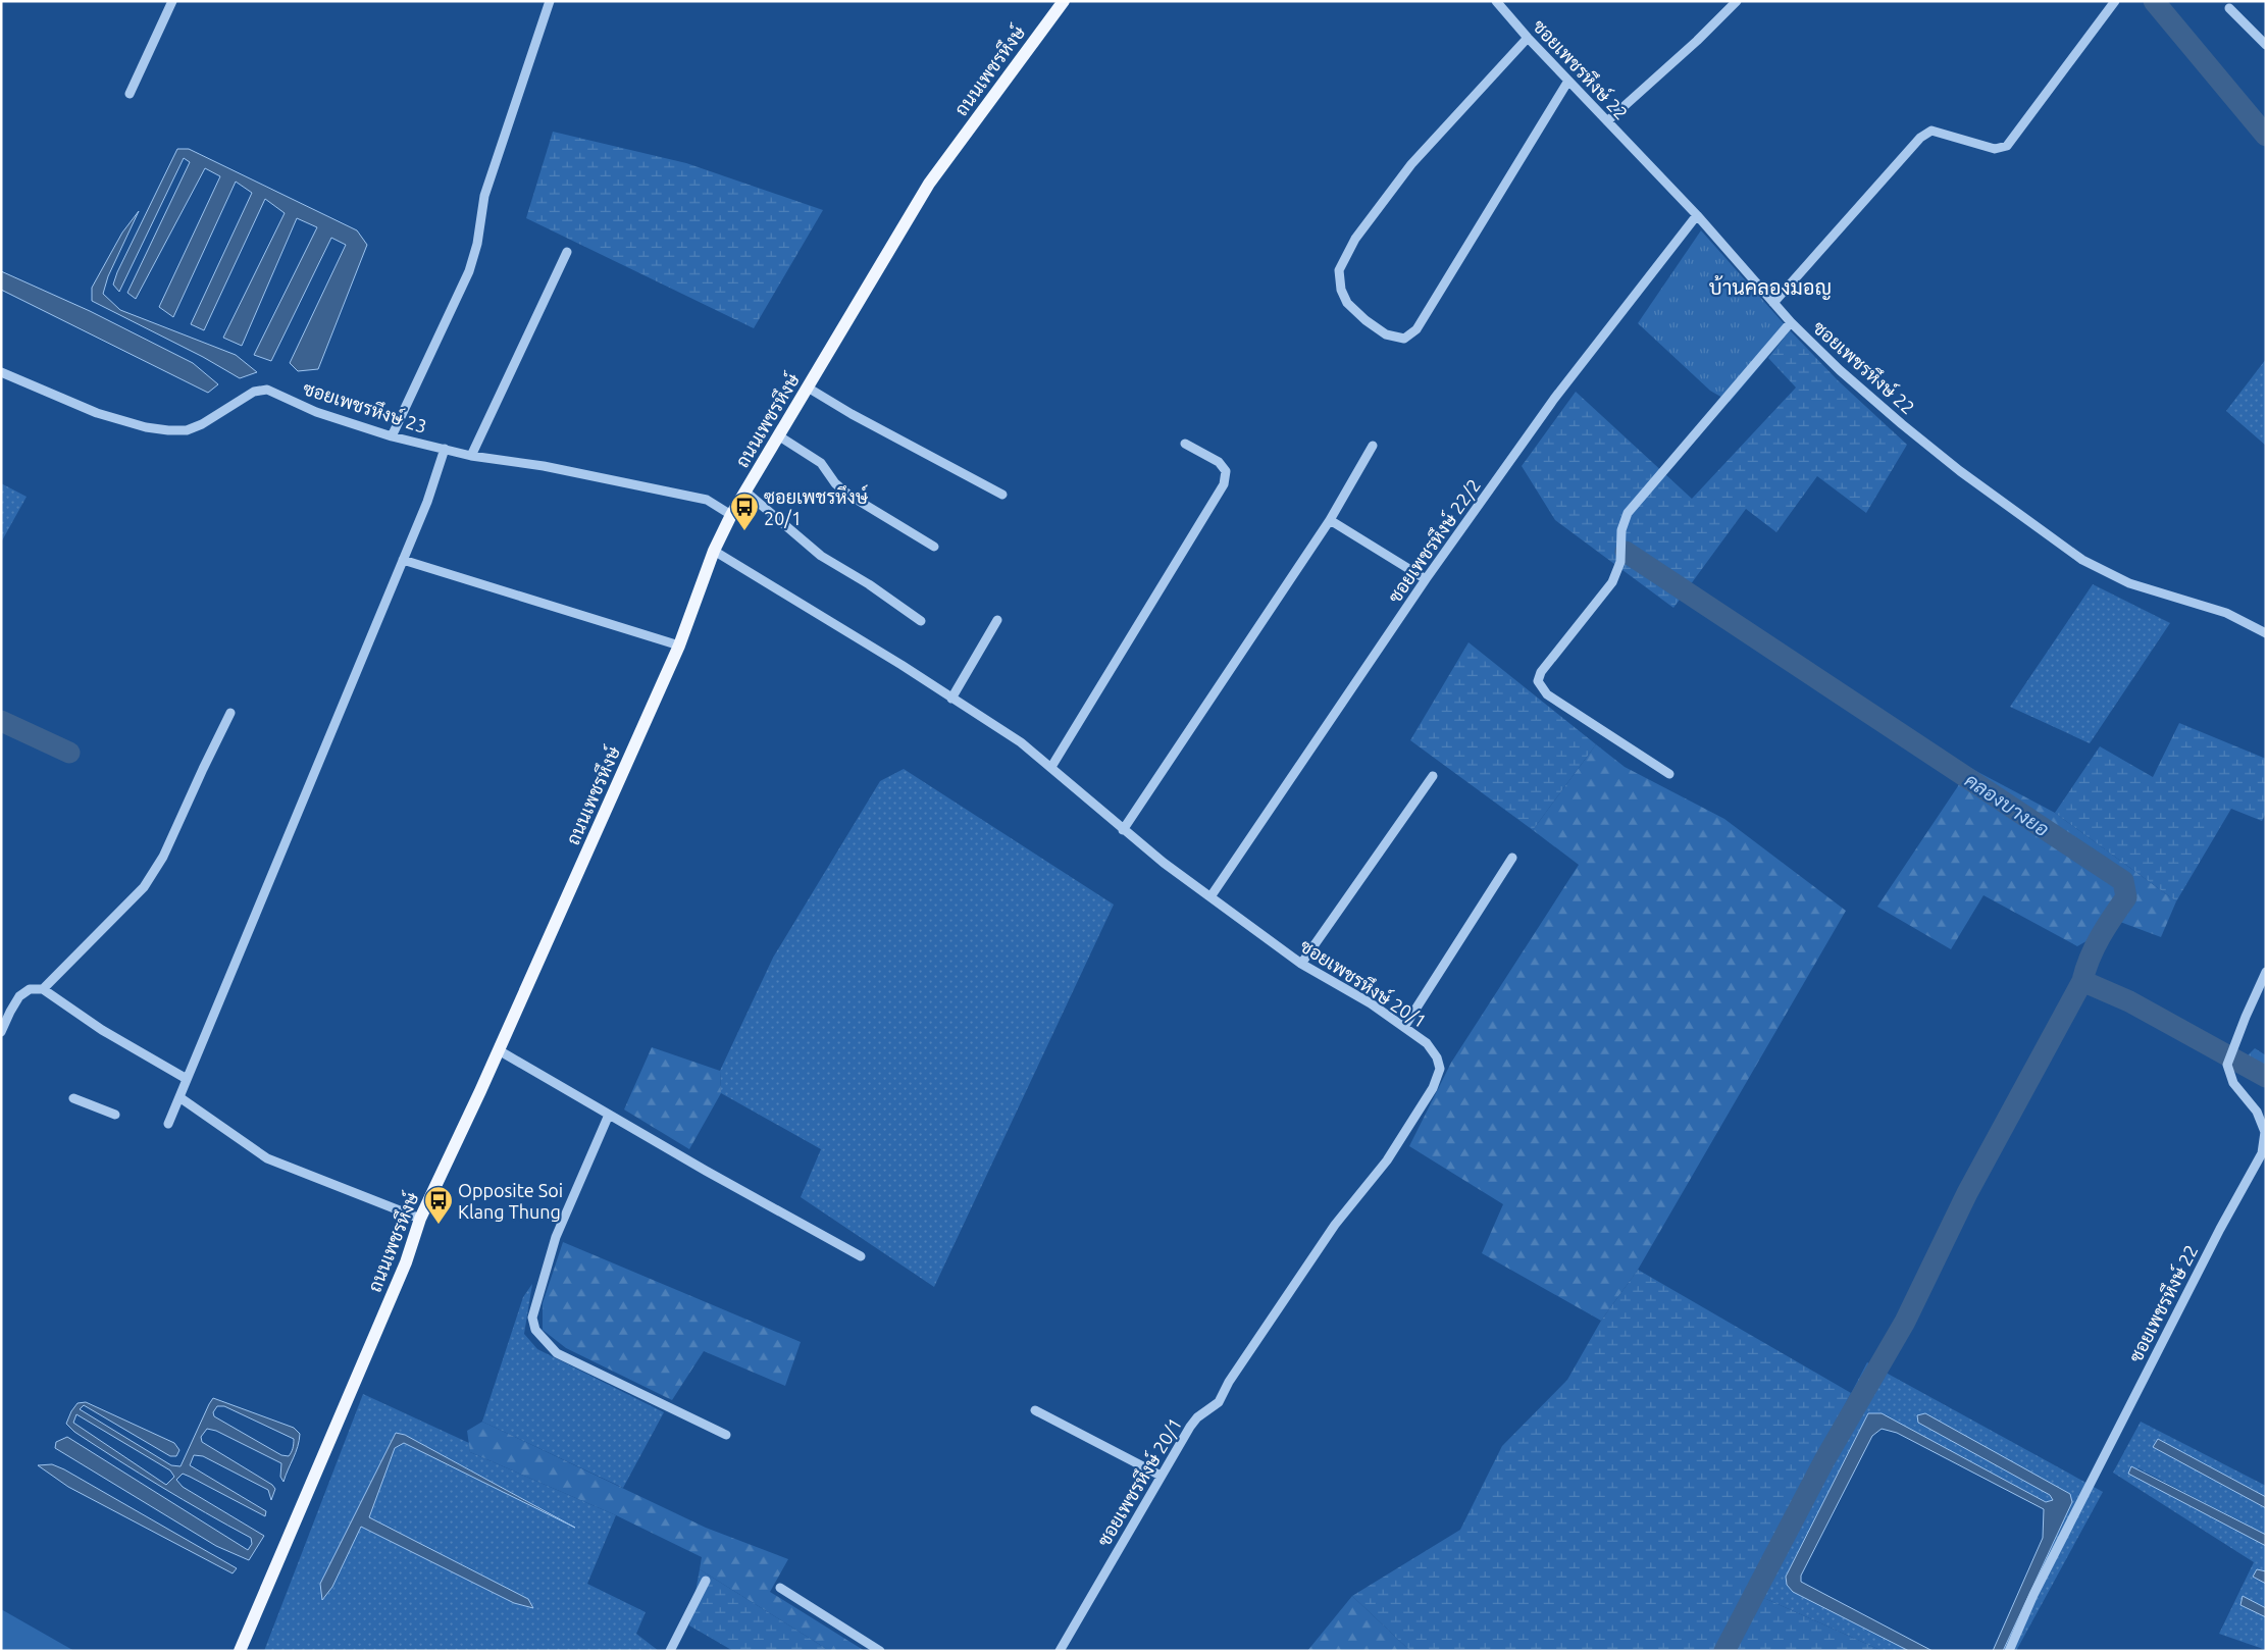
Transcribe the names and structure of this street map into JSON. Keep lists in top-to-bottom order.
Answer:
{
  "streets": {
    "main road": ["ถนนเพชรหึงษ์"],
    "street": [
      "ซอยเพชรหึงษ์ 22",
      "ซอยเพชรหึงษ์ 23",
      "ซอยเพชรหึงษ์ 22/2",
      "ซอยเพชรหึงษ์ 20/1"
    ]
  },
  "crossings": [
    ["ซอยเพชรหึงษ์ 22", "ซอยเพชรหึงษ์ 22/2"],
    ["ถนนเพชรหึงษ์", "ซอยเพชรหึงษ์ 23"],
    ["ถนนเพชรหึงษ์", "ซอยเพชรหึงษ์ 20/1"],
    ["ซอยเพชรหึงษ์ 22/2", "ซอยเพชรหึงษ์ 20/1"]
  ],
  "districts": ["บ้านคลองมอญ"],
  "water": ["คลองบางยอ"],
  "places": {
    "bus stop": ["ซอยเพชรหึงษ์ 20/1", "Opposite Soi Klang Thung"]
  }
}
